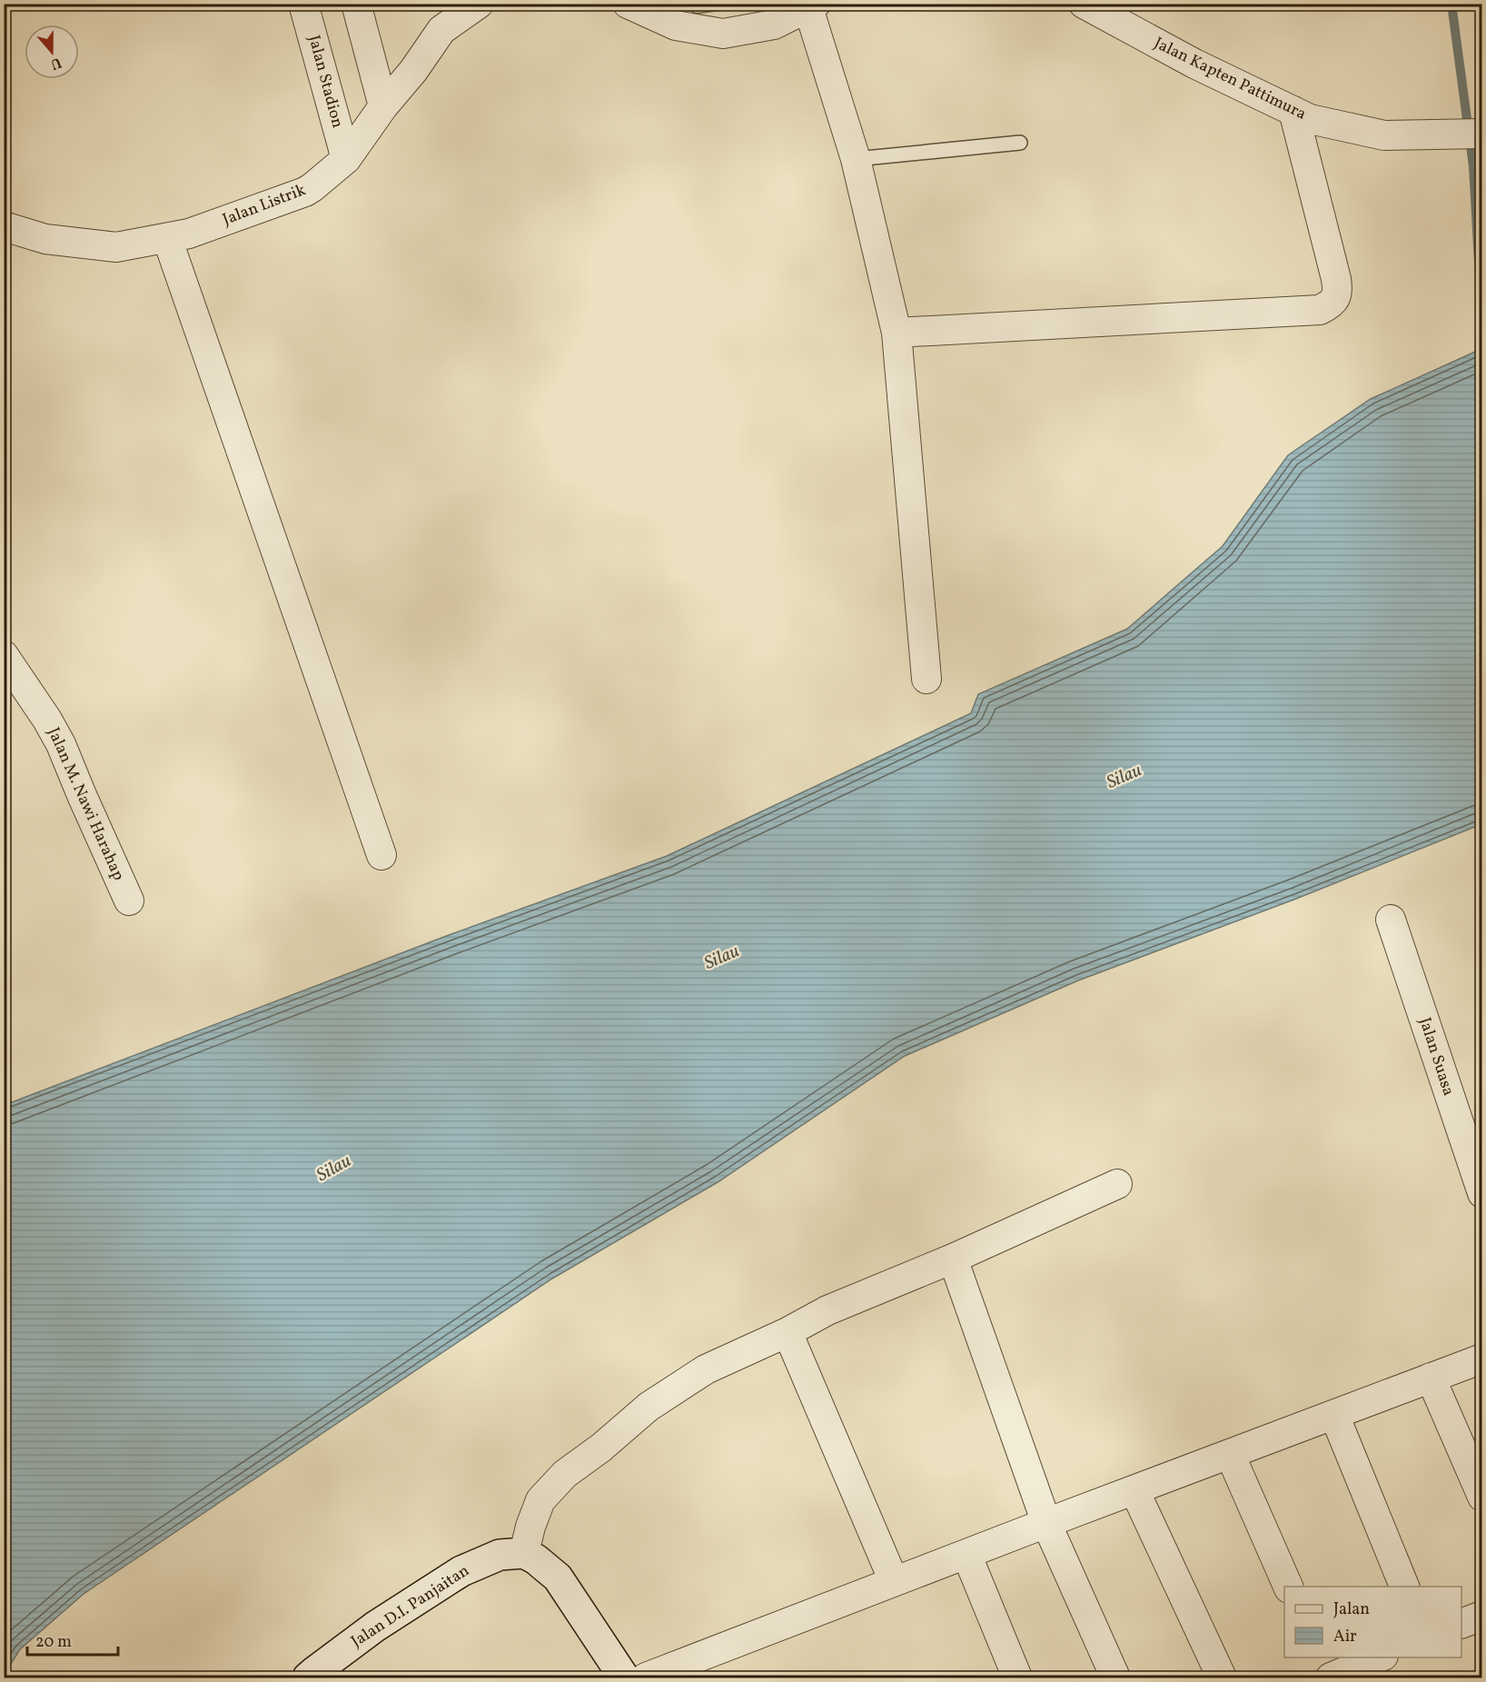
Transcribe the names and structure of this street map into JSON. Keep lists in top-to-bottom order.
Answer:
{
  "streets": {
    "main road": ["Jalan D.I. Panjaitan"],
    "street": [
      "Jalan Kapten Pattimura",
      "Jalan Stadion",
      "Jalan Listrik",
      "Jalan M. Nawi Harahap",
      "Jalan Suasa"
    ]
  },
  "crossings": [
    ["Jalan Stadion", "Jalan Listrik"]
  ],
  "water": ["Silau"],
  "legend": ["Jalan", "Air"],
  "scale_bar": "20 m",
  "north": "bottom"
}
